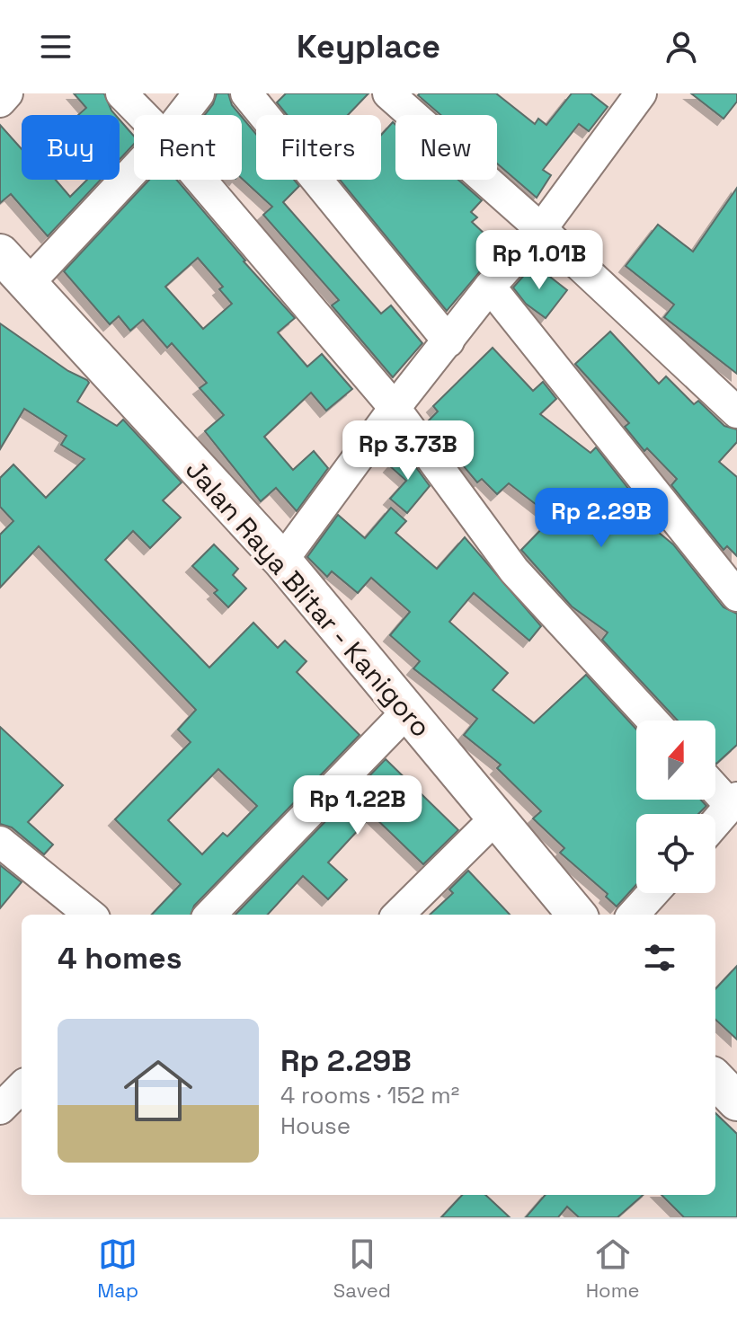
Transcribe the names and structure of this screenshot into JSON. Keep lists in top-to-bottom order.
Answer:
{
  "streets": {
    "main road": ["Jalan Raya Blitar - Kanigoro"]
  },
  "north": "top",
  "page": {
    "header": "Keyplace",
    "chip": [
      "Buy",
      "Rent",
      "Filters",
      "New"
    ],
    "price": [
      "Rp 1.01B",
      "Rp 3.73B",
      "Rp 2.29B",
      "Rp 1.22B"
    ],
    "heading": "4 homes",
    "list": [
      {
        "name": "Rp 2.29B",
        "note": "4 rooms · 152 m² · House"
      }
    ],
    "tabs": ["Map", "Saved", "Home"]
  }
}
